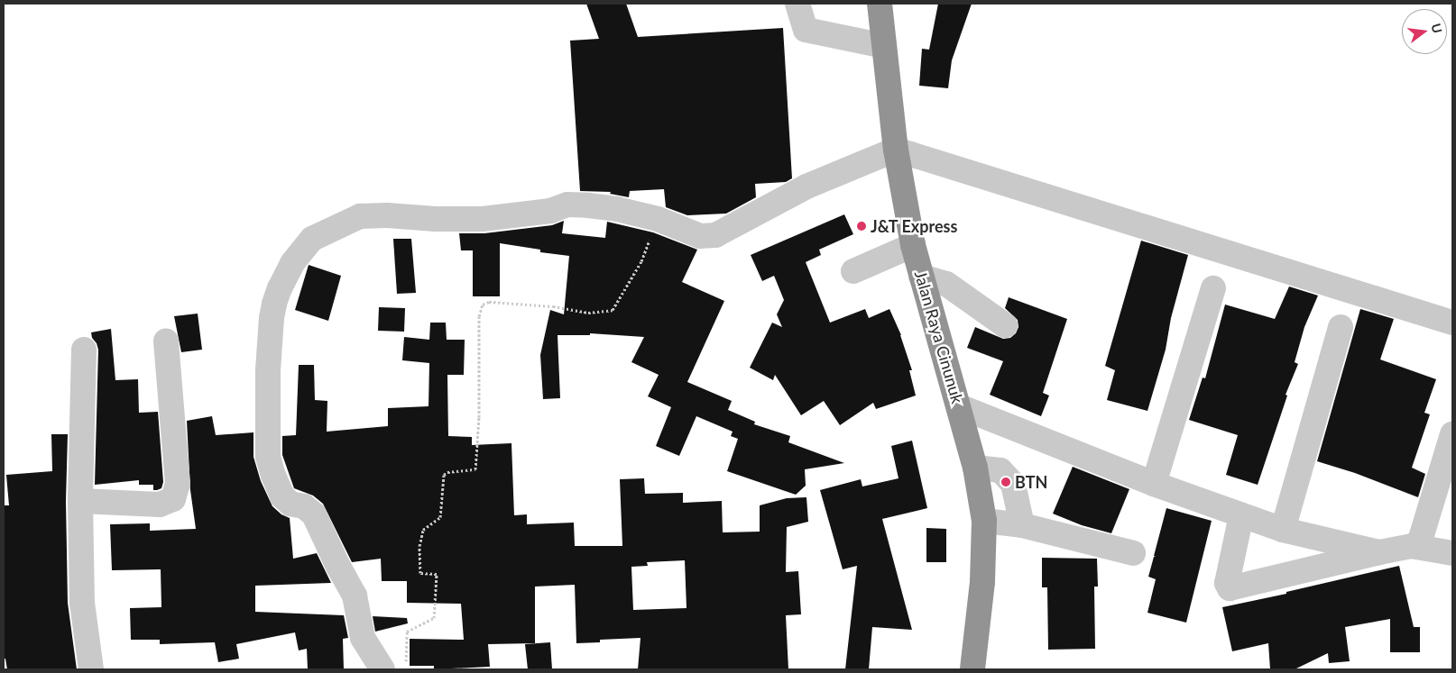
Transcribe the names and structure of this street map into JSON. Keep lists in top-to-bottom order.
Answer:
{
  "streets": {
    "highway": ["Jalan Raya Cinunuk"]
  },
  "places": ["J&T Express", "BTN"],
  "north": "right"
}
